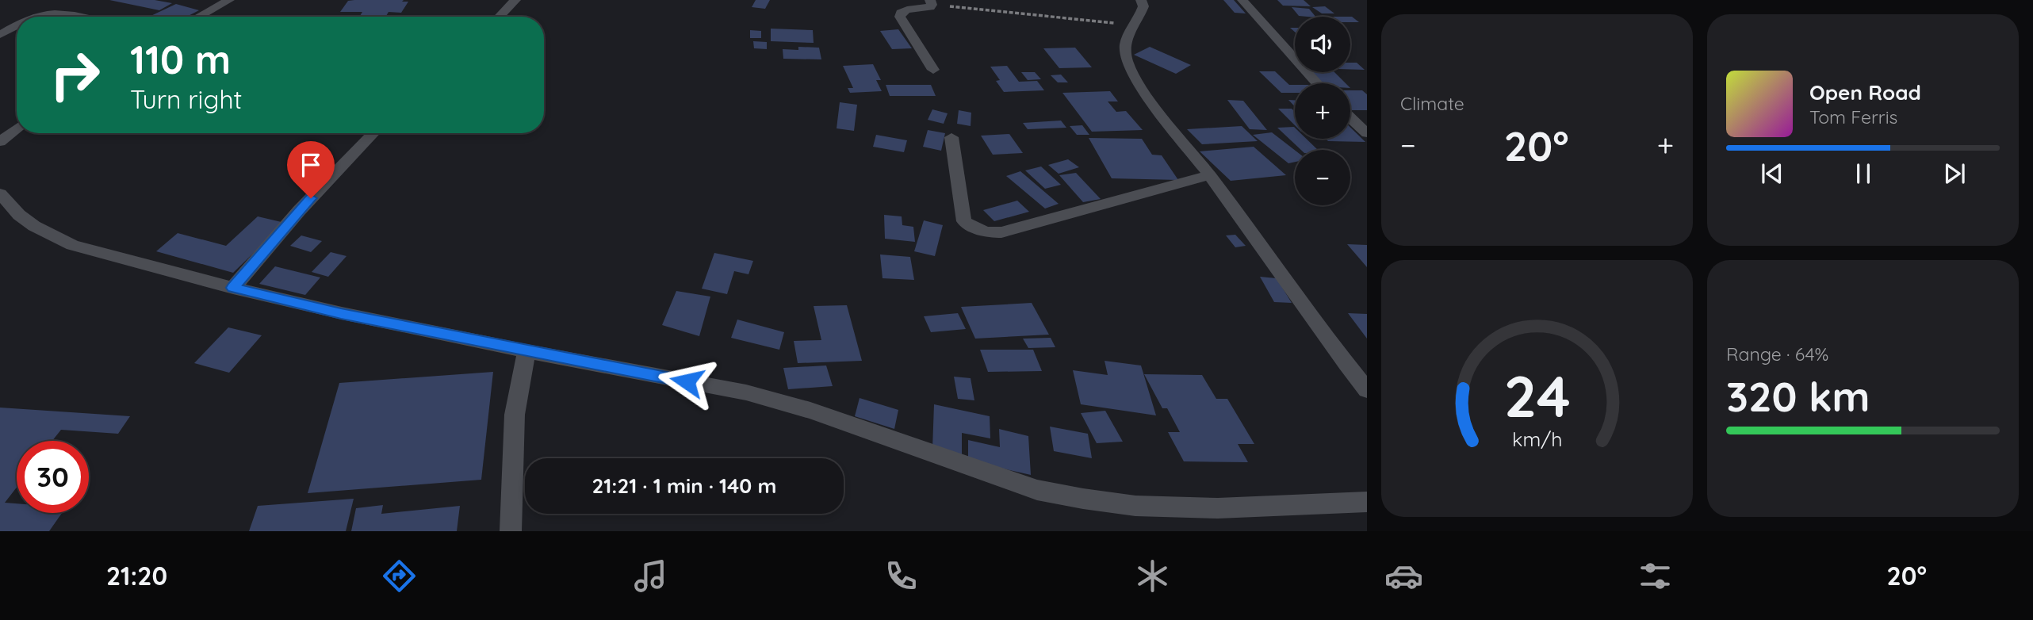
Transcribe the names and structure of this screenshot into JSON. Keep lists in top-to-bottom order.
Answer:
{
  "page": {
    "tile": [
      "Climate",
      ["Range · 64%", "320 km"]
    ],
    "map_buttons": ["+", "−"],
    "turn": ["110 m", "Turn right"],
    "song": ["Open Road", "Tom Ferris"],
    "heat": ["−", "20°", "+"],
    "limit": "30",
    "trip": "21:21 · 1 min · 140 m",
    "tabs": ["21:20", "20°"],
    "gauge": ["24", "km/h"]
  }
}
